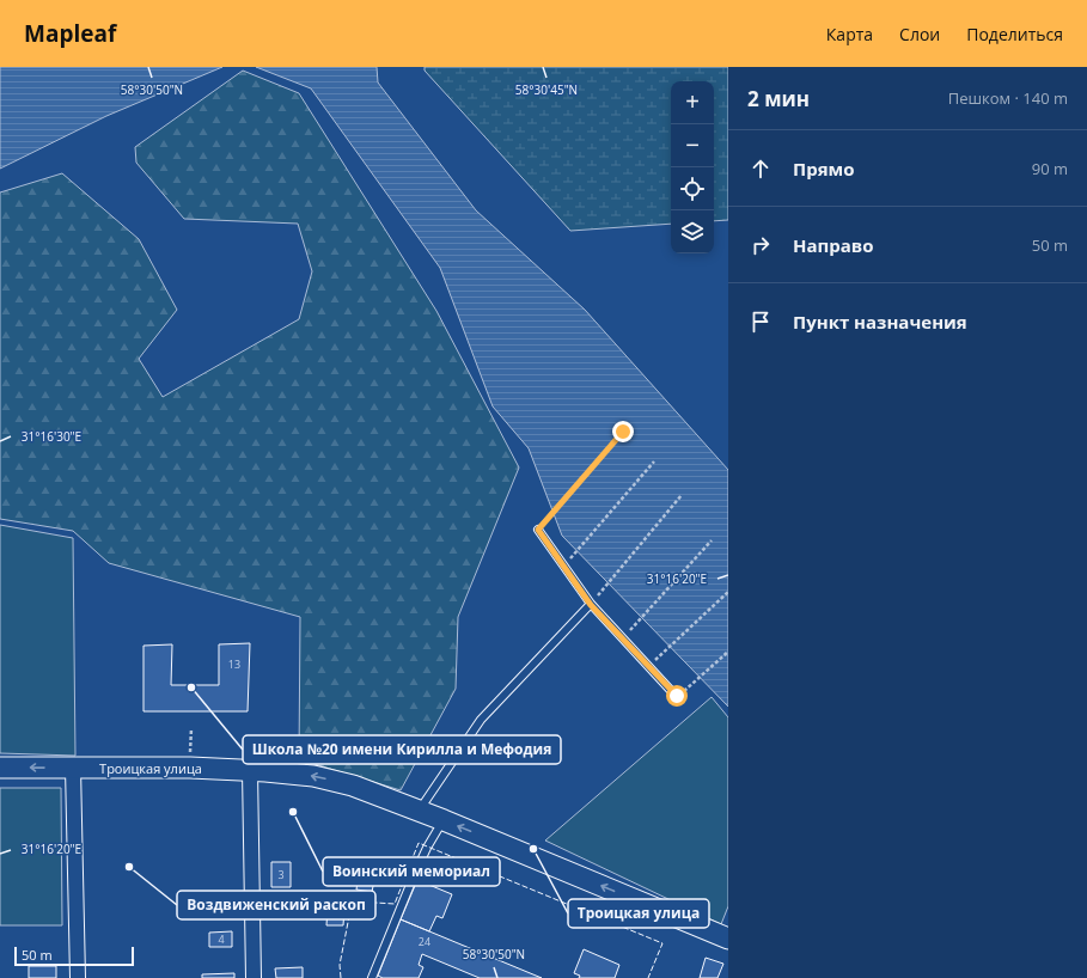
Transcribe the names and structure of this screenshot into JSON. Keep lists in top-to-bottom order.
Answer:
{
  "streets": {
    "main road": ["Троицкая улица"]
  },
  "one_way": ["Троицкая улица"],
  "places": [
    "Школа №20 имени Кирилла и Мефодия",
    "Воинский мемориал",
    "Троицкая улица",
    "Воздвиженский раскоп"
  ],
  "house_numbers": [
    "13",
    "3",
    "4",
    "24"
  ],
  "scale_bar": "50 m",
  "page": {
    "header": "Mapleaf",
    "nav": ["Карта", "Слои", "Поделиться"],
    "heading": ["2 мин", "Пешком · 140 m"],
    "map_buttons": ["+", "−"],
    "list": [
      ["Прямо", "90 m"],
      ["Направо", "50 m"],
      "Пункт назначения"
    ],
    "scale": "50 m"
  },
  "coordinates": [
    "58°30'50\"N",
    "58°30'45\"N",
    "31°16'30\"E",
    "31°16'20\"E"
  ]
}
